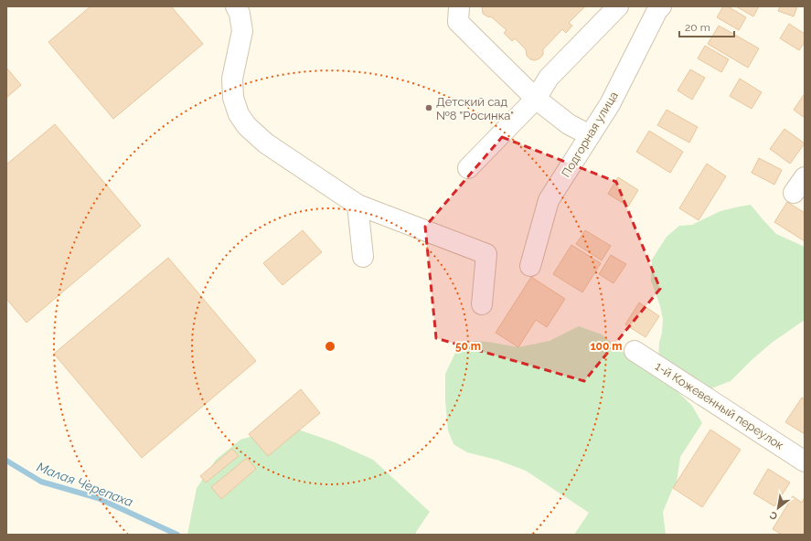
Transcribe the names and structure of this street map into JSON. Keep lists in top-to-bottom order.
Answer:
{
  "streets": {
    "street": ["Подгорная улица", "1-й Кожевенный переулок"]
  },
  "water": ["Малая Черепаха"],
  "places": ["Детский сад №8 \"Росинка\""],
  "scale_bar": "20 m",
  "north": "bottom left",
  "rings": ["50 m", "100 m"]
}
